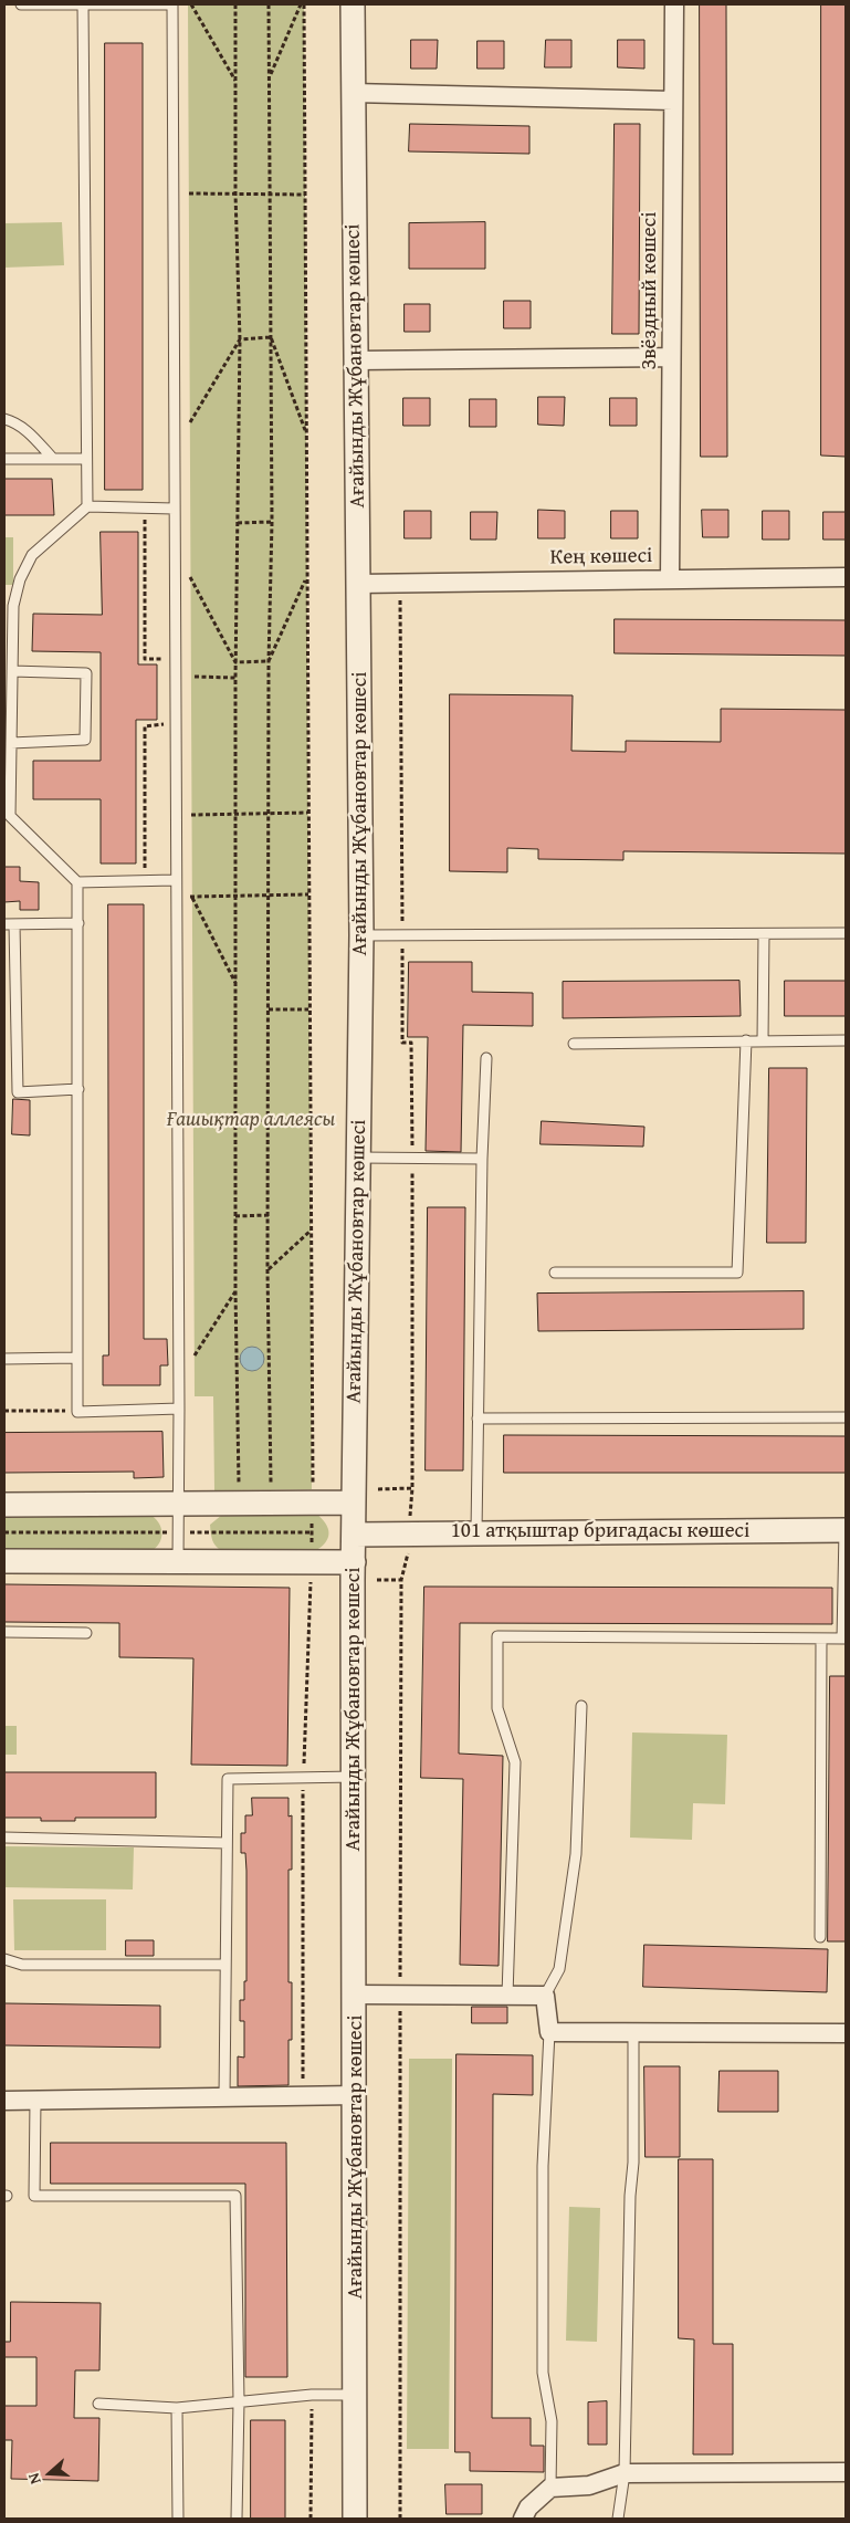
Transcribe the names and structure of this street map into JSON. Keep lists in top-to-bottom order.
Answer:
{
  "streets": {
    "street": [
      "Звёздный көшесі",
      "Ағайынды Жұбановтар көшесі",
      "Кең көшесі",
      "101 атқыштар бригадасы көшесі"
    ]
  },
  "crossings": [
    ["Звёздный көшесі", "Кең көшесі"],
    ["Ағайынды Жұбановтар көшесі", "Кең көшесі"],
    ["Ағайынды Жұбановтар көшесі", "101 атқыштар бригадасы көшесі"]
  ],
  "parks": ["Ғашықтар аллеясы"],
  "north": "left"
}
